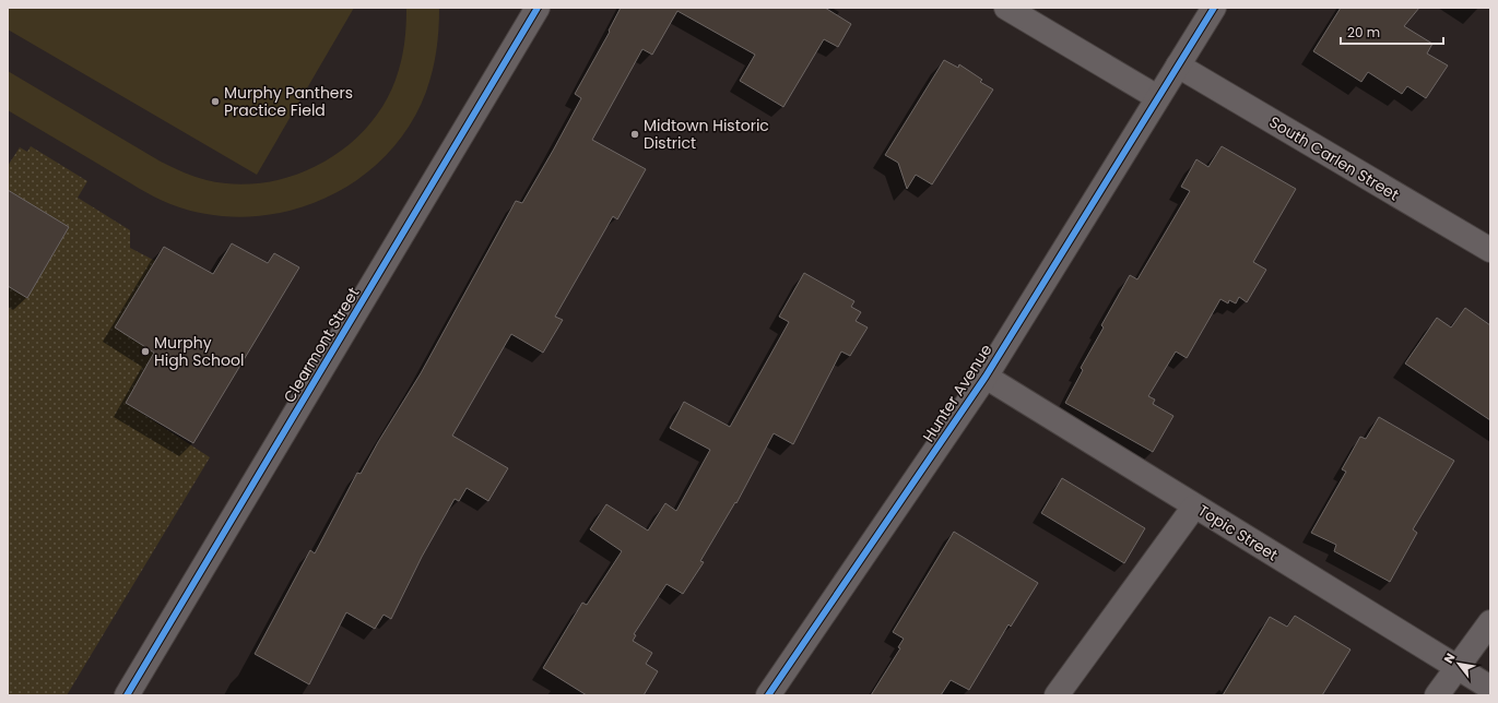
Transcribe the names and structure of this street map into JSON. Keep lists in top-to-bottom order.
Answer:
{
  "streets": {
    "street": [
      "South Carlen Street",
      "Clearmont Street",
      "Hunter Avenue",
      "Topic Street"
    ]
  },
  "crossings": [
    ["South Carlen Street", "Hunter Avenue"],
    ["Hunter Avenue", "Topic Street"]
  ],
  "places": ["Murphy Panthers Practice Field", "Midtown Historic District", "Murphy High School"],
  "scale_bar": "20 m",
  "north": "top left"
}
